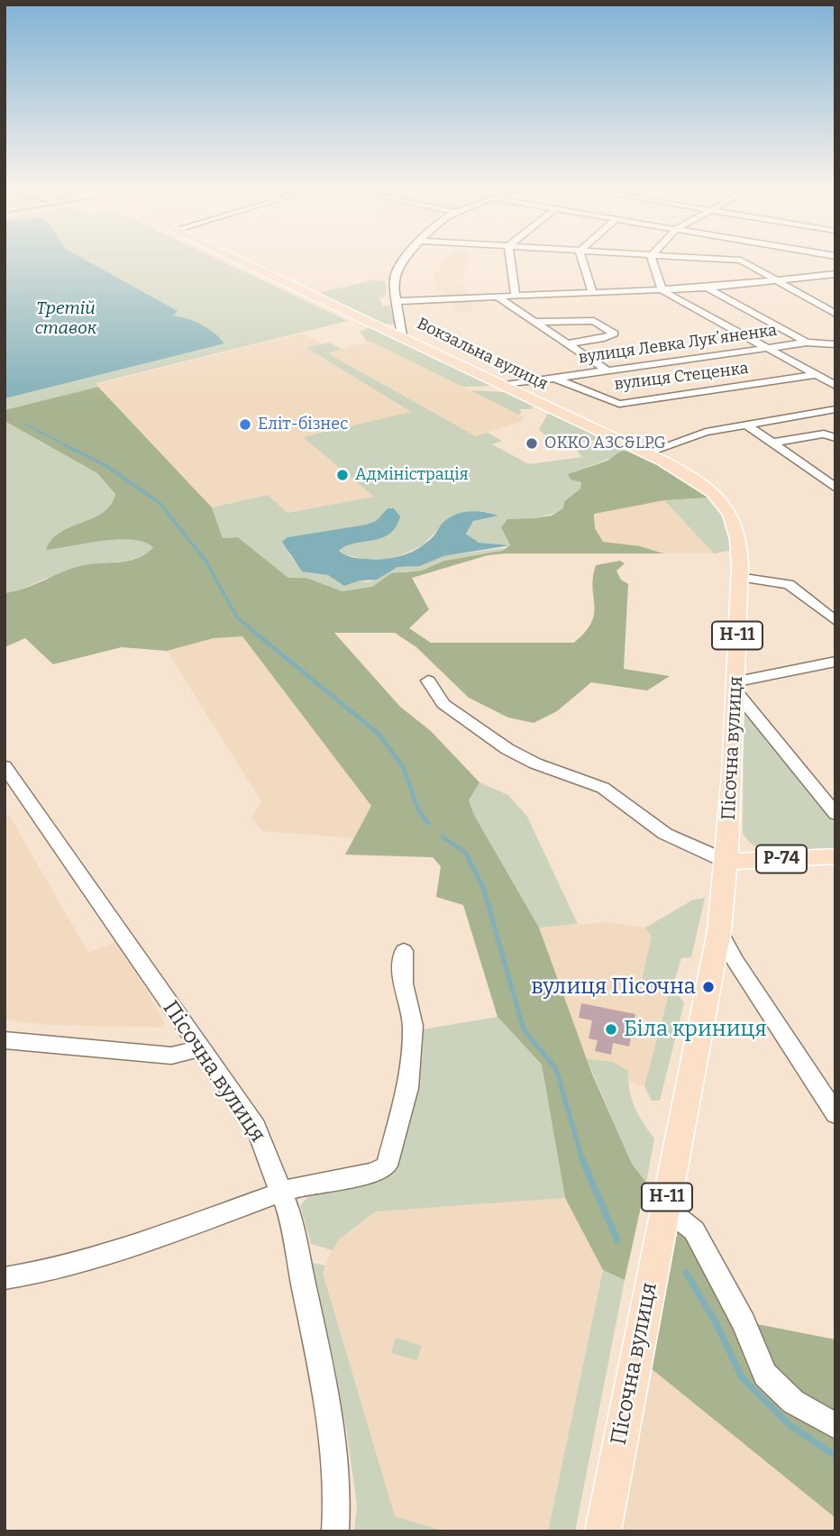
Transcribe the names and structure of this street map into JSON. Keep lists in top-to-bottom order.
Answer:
{
  "streets": {
    "main road": [
      "Вокзальна вулиця",
      "Н-11",
      "Пісочна вулиця",
      "Р-74"
    ],
    "street": ["вулиця Левка Лукʼяненка", "вулиця Стеценка"]
  },
  "crossings": [
    ["вулиця Левка Лукʼяненка", "Вокзальна вулиця"],
    ["вулиця Левка Лукʼяненка", "вулиця Стеценка"],
    ["Вокзальна вулиця", "Н-11"],
    ["Вокзальна вулиця", "Пісочна вулиця"],
    ["Пісочна вулиця", "Р-74"]
  ],
  "water": ["Третій ставок"],
  "places": [
    "Еліт-бізнес",
    "ОККО АЗС&LPG",
    "Адміністрація",
    "вулиця Пісочна",
    "Біла криниця"
  ]
}
